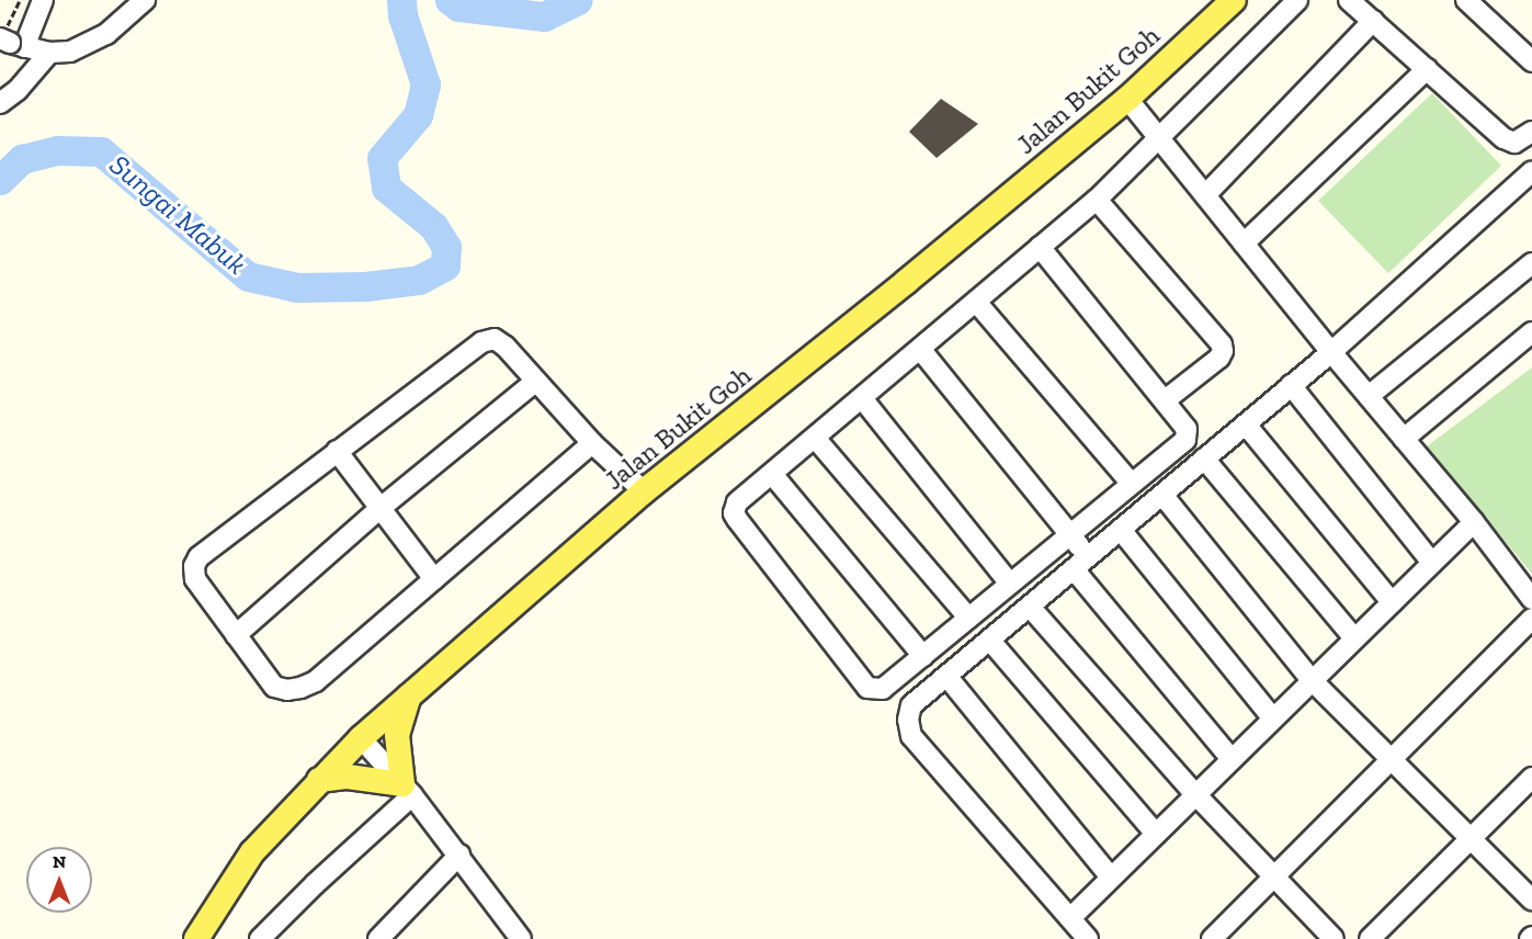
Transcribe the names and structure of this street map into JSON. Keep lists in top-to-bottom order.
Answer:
{
  "streets": {
    "main road": ["Jalan Bukit Goh"]
  },
  "water": ["Sungai Mabuk"],
  "north": "top"
}
